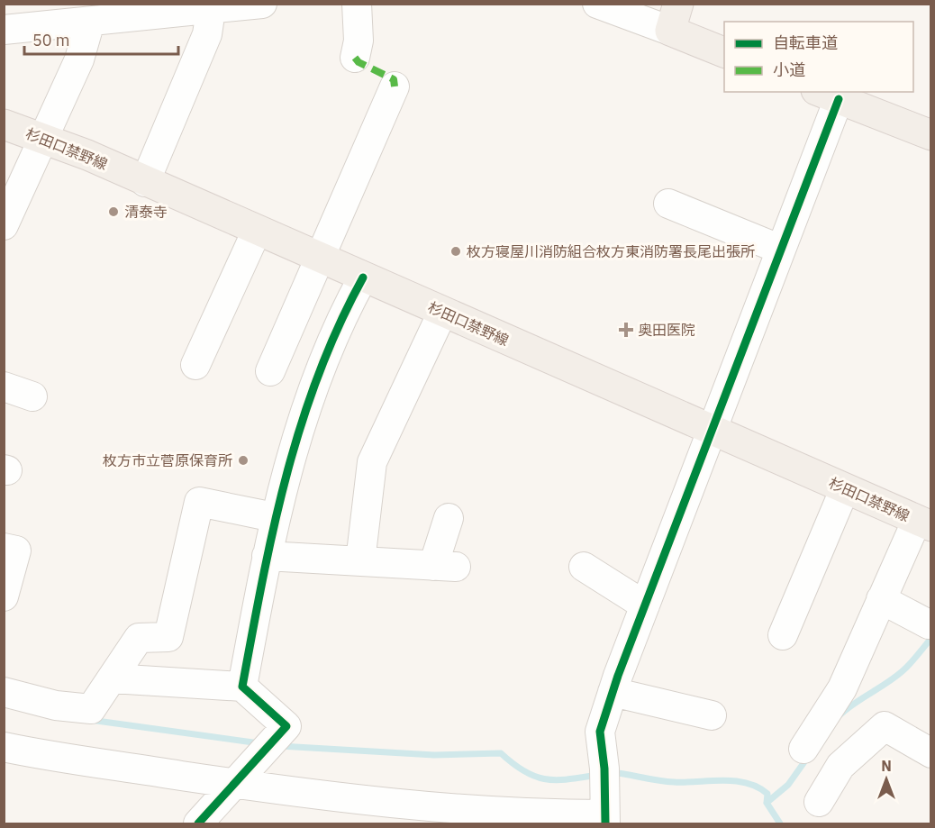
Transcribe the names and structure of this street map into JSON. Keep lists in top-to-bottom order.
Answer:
{
  "streets": {
    "main road": ["杉田口禁野線"]
  },
  "places": {
    "other": ["清泰寺", "枚方寝屋川消防組合枚方東消防署長尾出張所", "枚方市立菅原保育所"],
    "health": ["奥田医院"]
  },
  "legend": ["自転車道", "小道"],
  "scale_bar": "50 m",
  "north": "top"
}
